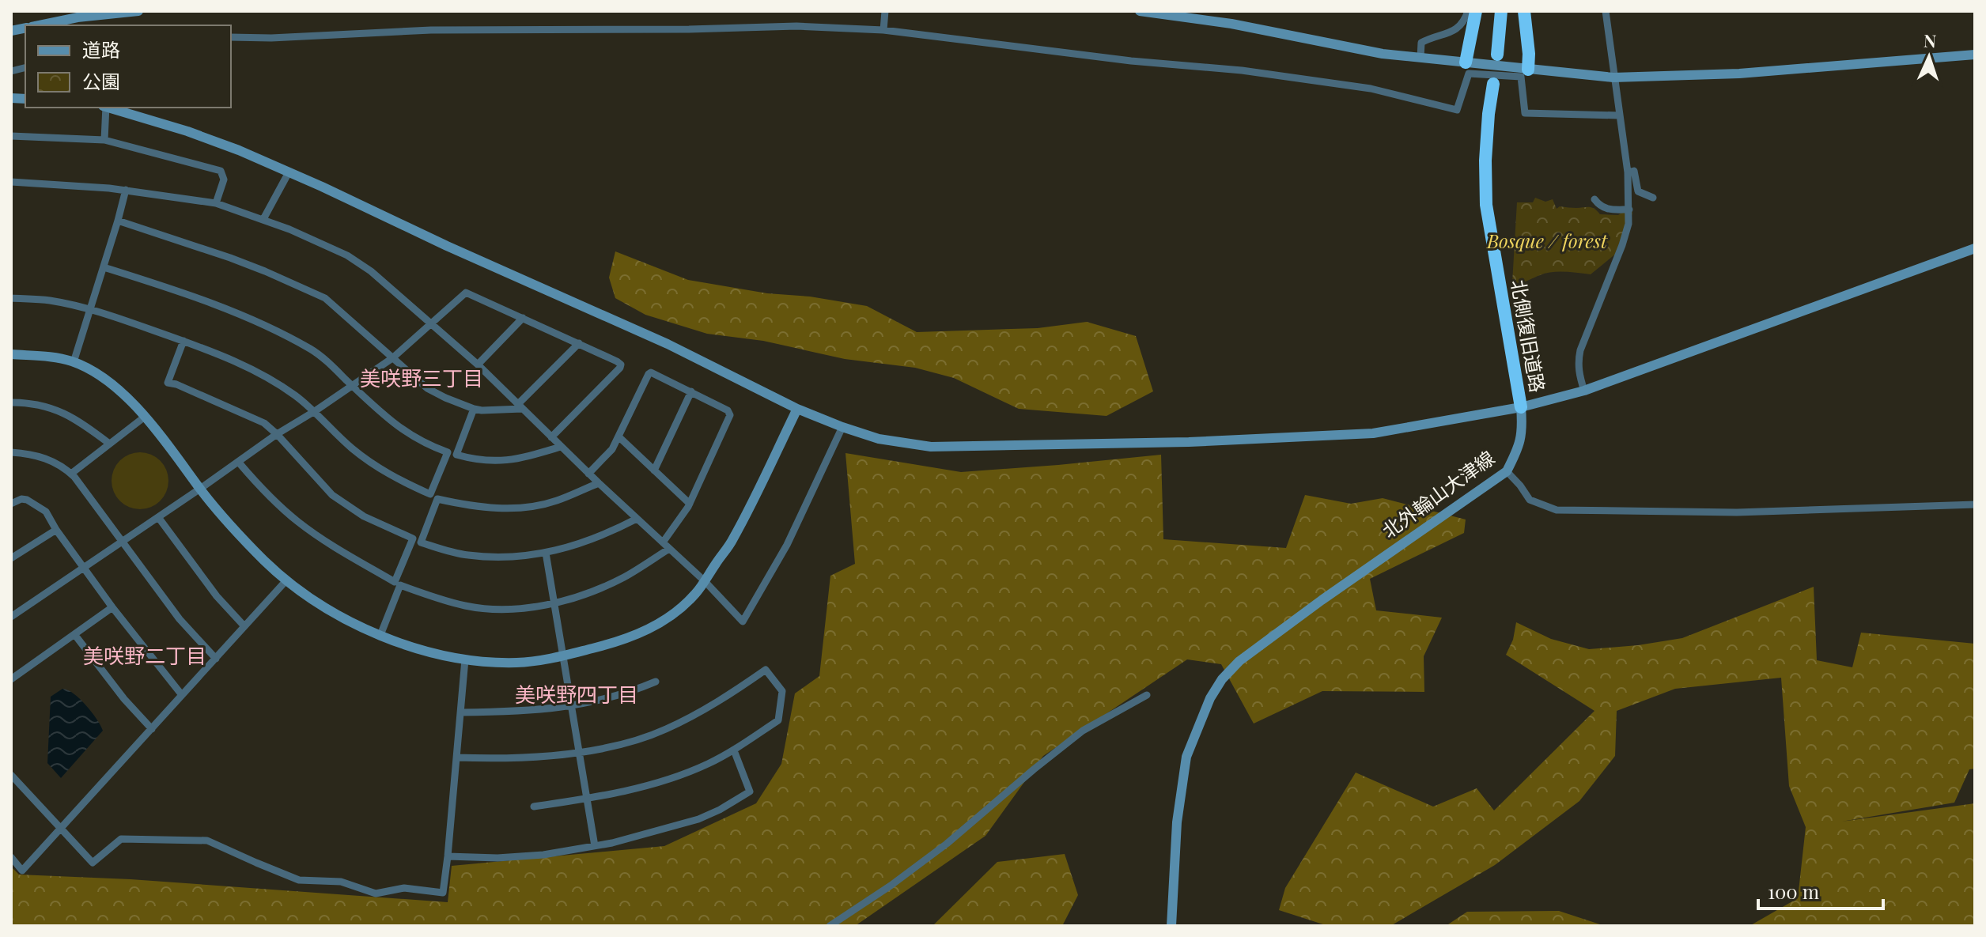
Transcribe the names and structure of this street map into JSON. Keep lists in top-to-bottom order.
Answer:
{
  "streets": {
    "highway": ["北側復旧道路"],
    "street": ["北外輪山大津線"]
  },
  "crossings": [
    ["北側復旧道路", "北外輪山大津線"]
  ],
  "districts": ["美咲野三丁目", "美咲野二丁目", "美咲野四丁目"],
  "parks": ["Bosque / forest"],
  "legend": ["道路", "公園"],
  "scale_bar": "100 m",
  "north": "top"
}
